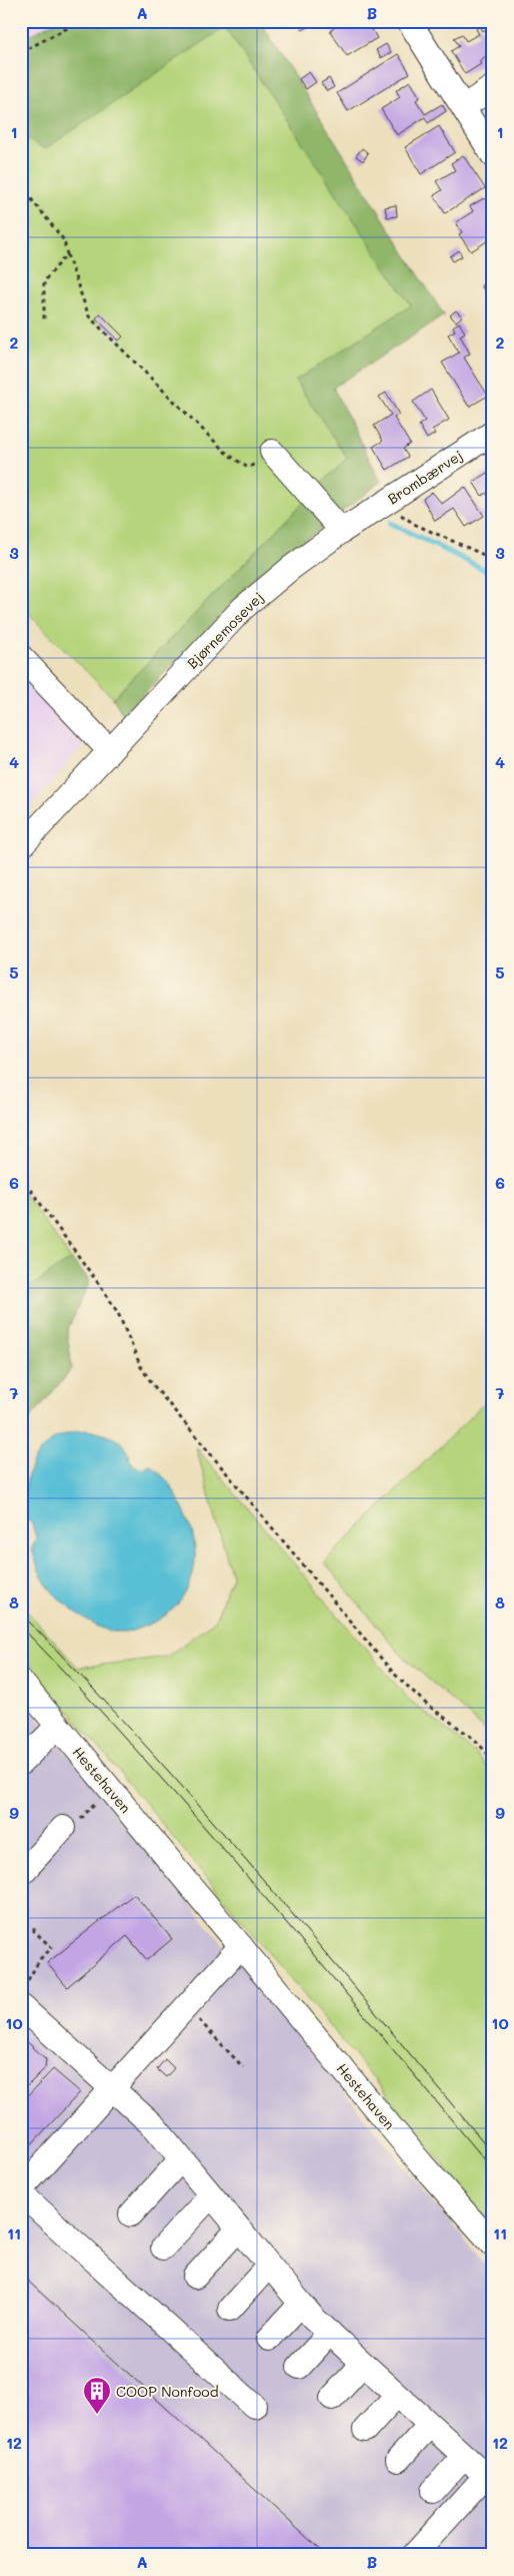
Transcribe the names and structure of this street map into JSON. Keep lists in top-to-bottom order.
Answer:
{
  "streets": {
    "street": ["Brombærvej", "Bjørnemosevej", "Hestehaven"]
  },
  "crossings": [
    ["Brombærvej", "Bjørnemosevej"]
  ],
  "places": {
    "building": ["COOP Nonfood"]
  },
  "grid": {
    "columns": ["A", "B"],
    "rows": [
      "1",
      "2",
      "3",
      "4",
      "5",
      "6",
      "7",
      "8",
      "9",
      "10",
      "11",
      "12"
    ]
  }
}
